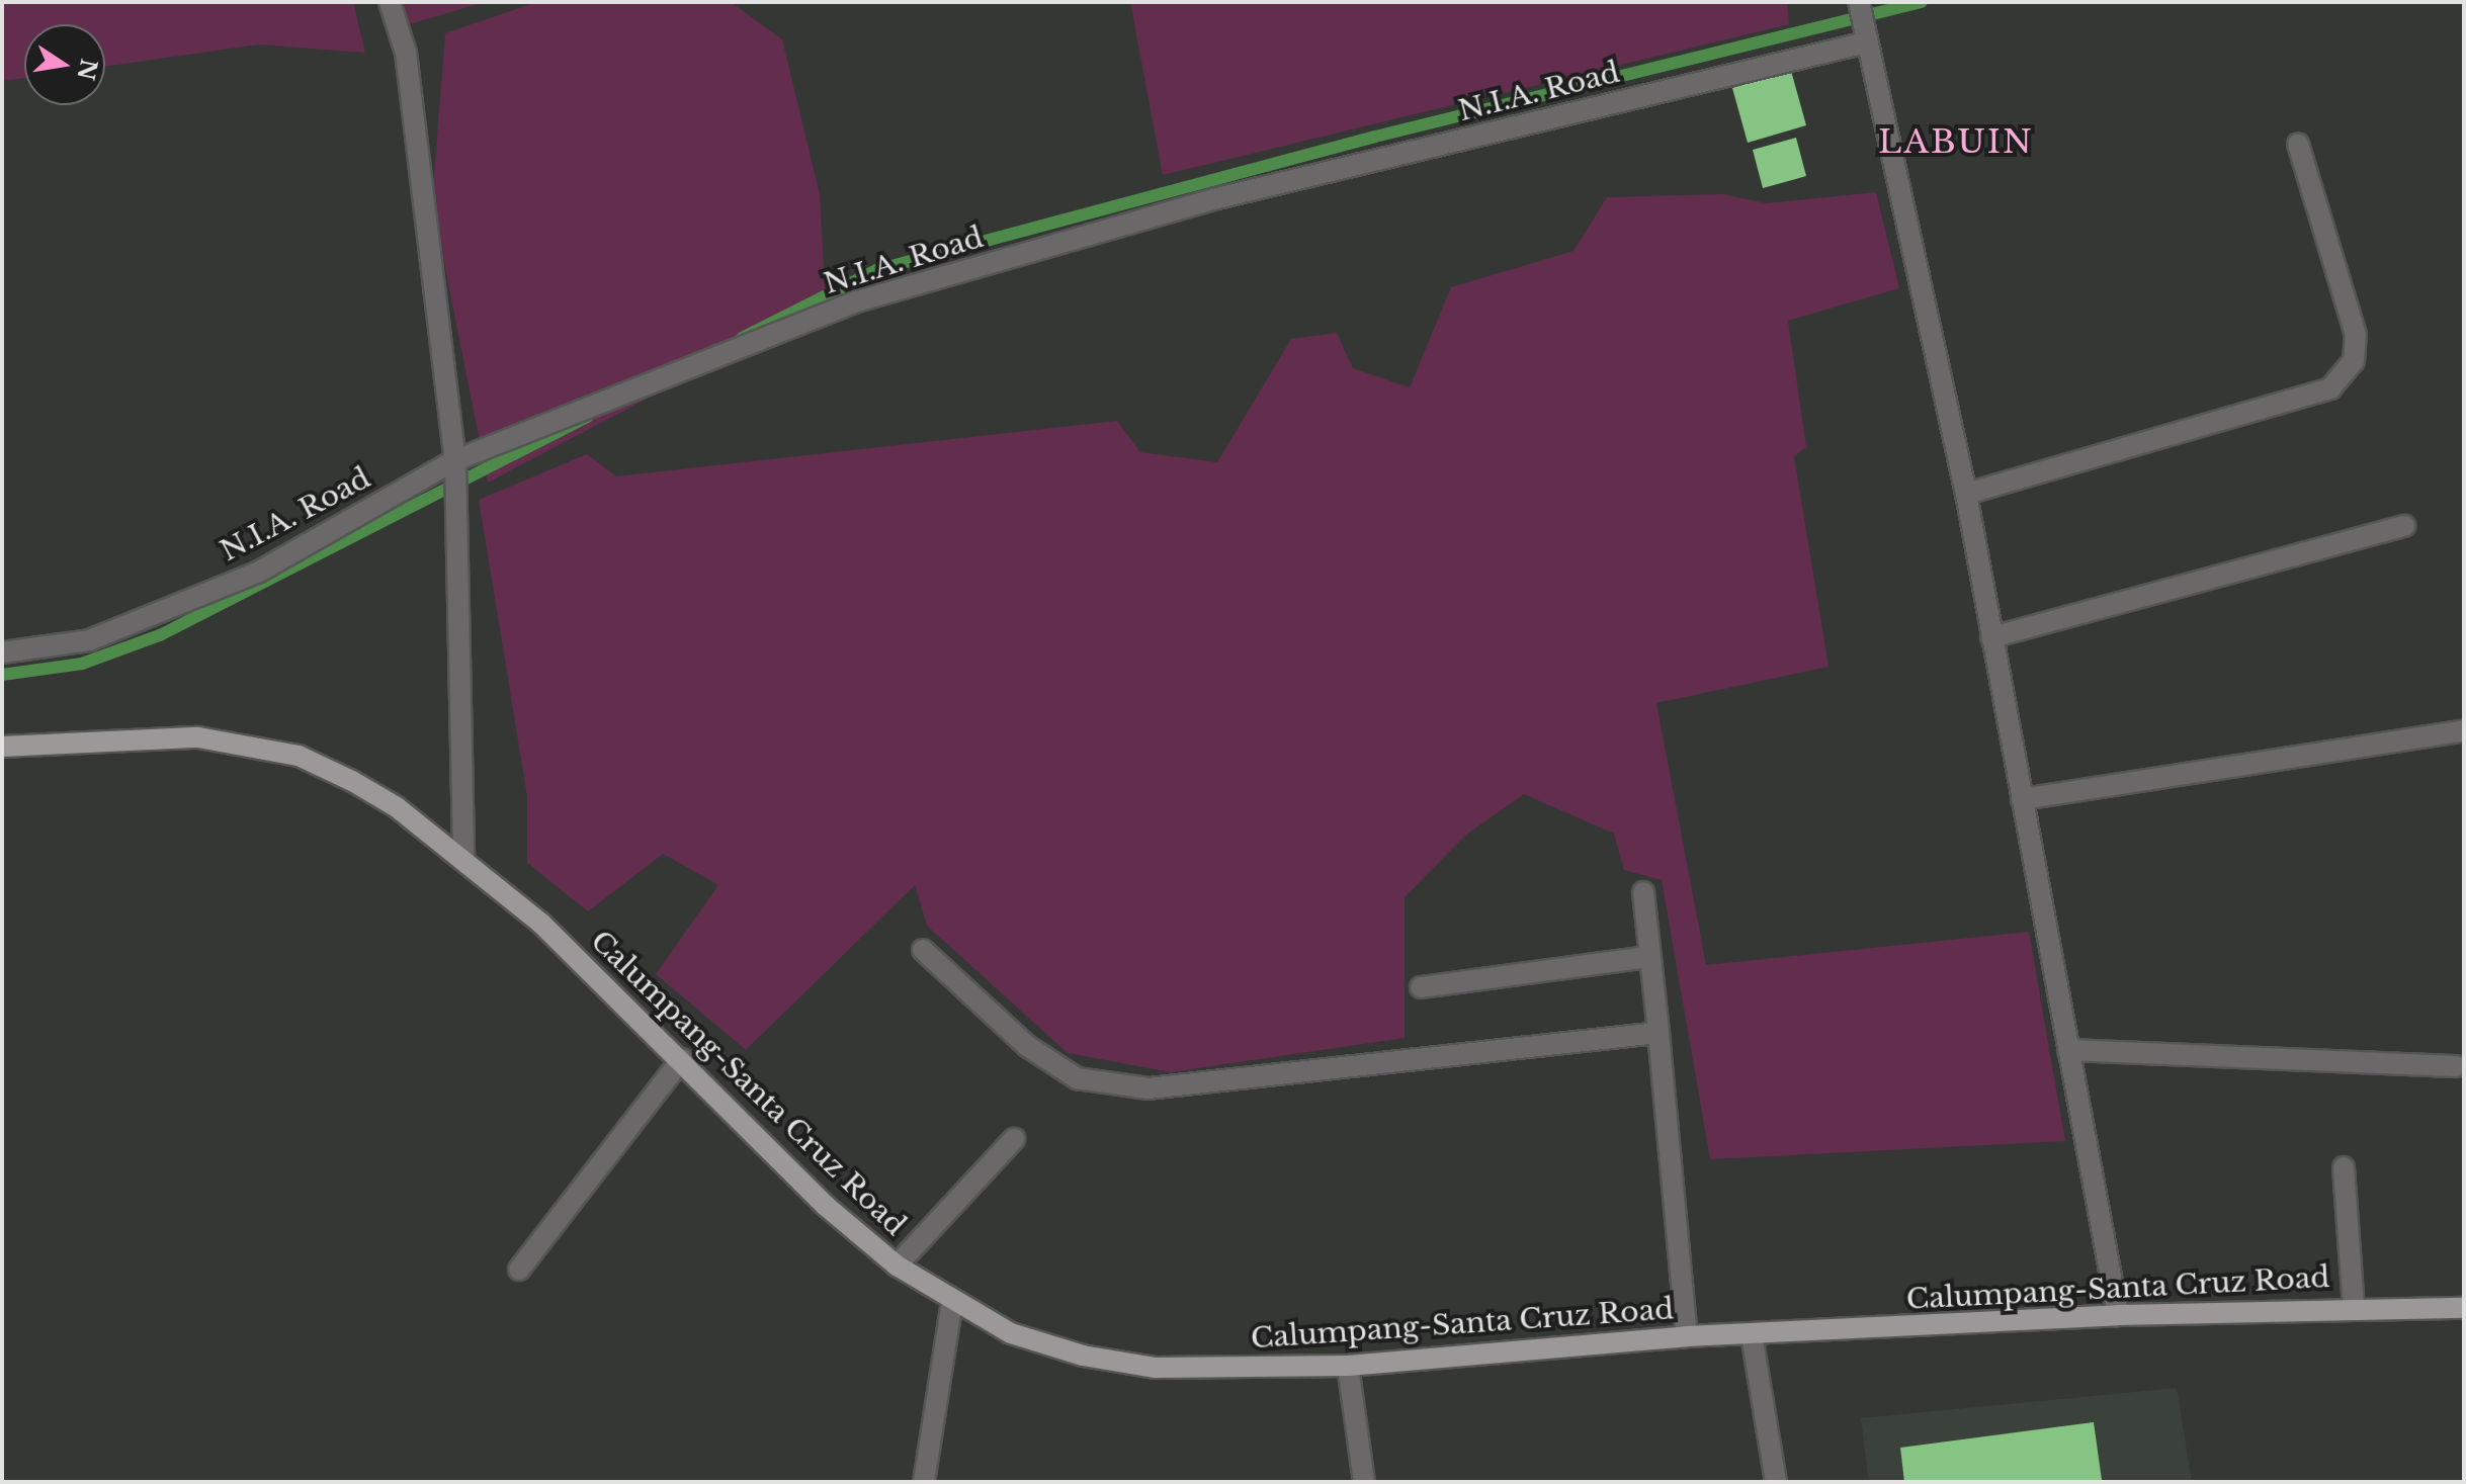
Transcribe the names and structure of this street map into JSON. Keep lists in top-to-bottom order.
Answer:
{
  "streets": {
    "main road": ["Calumpang-Santa Cruz Road"],
    "street": ["N.I.A. Road"]
  },
  "districts": ["LABUIN"],
  "north": "right"
}
